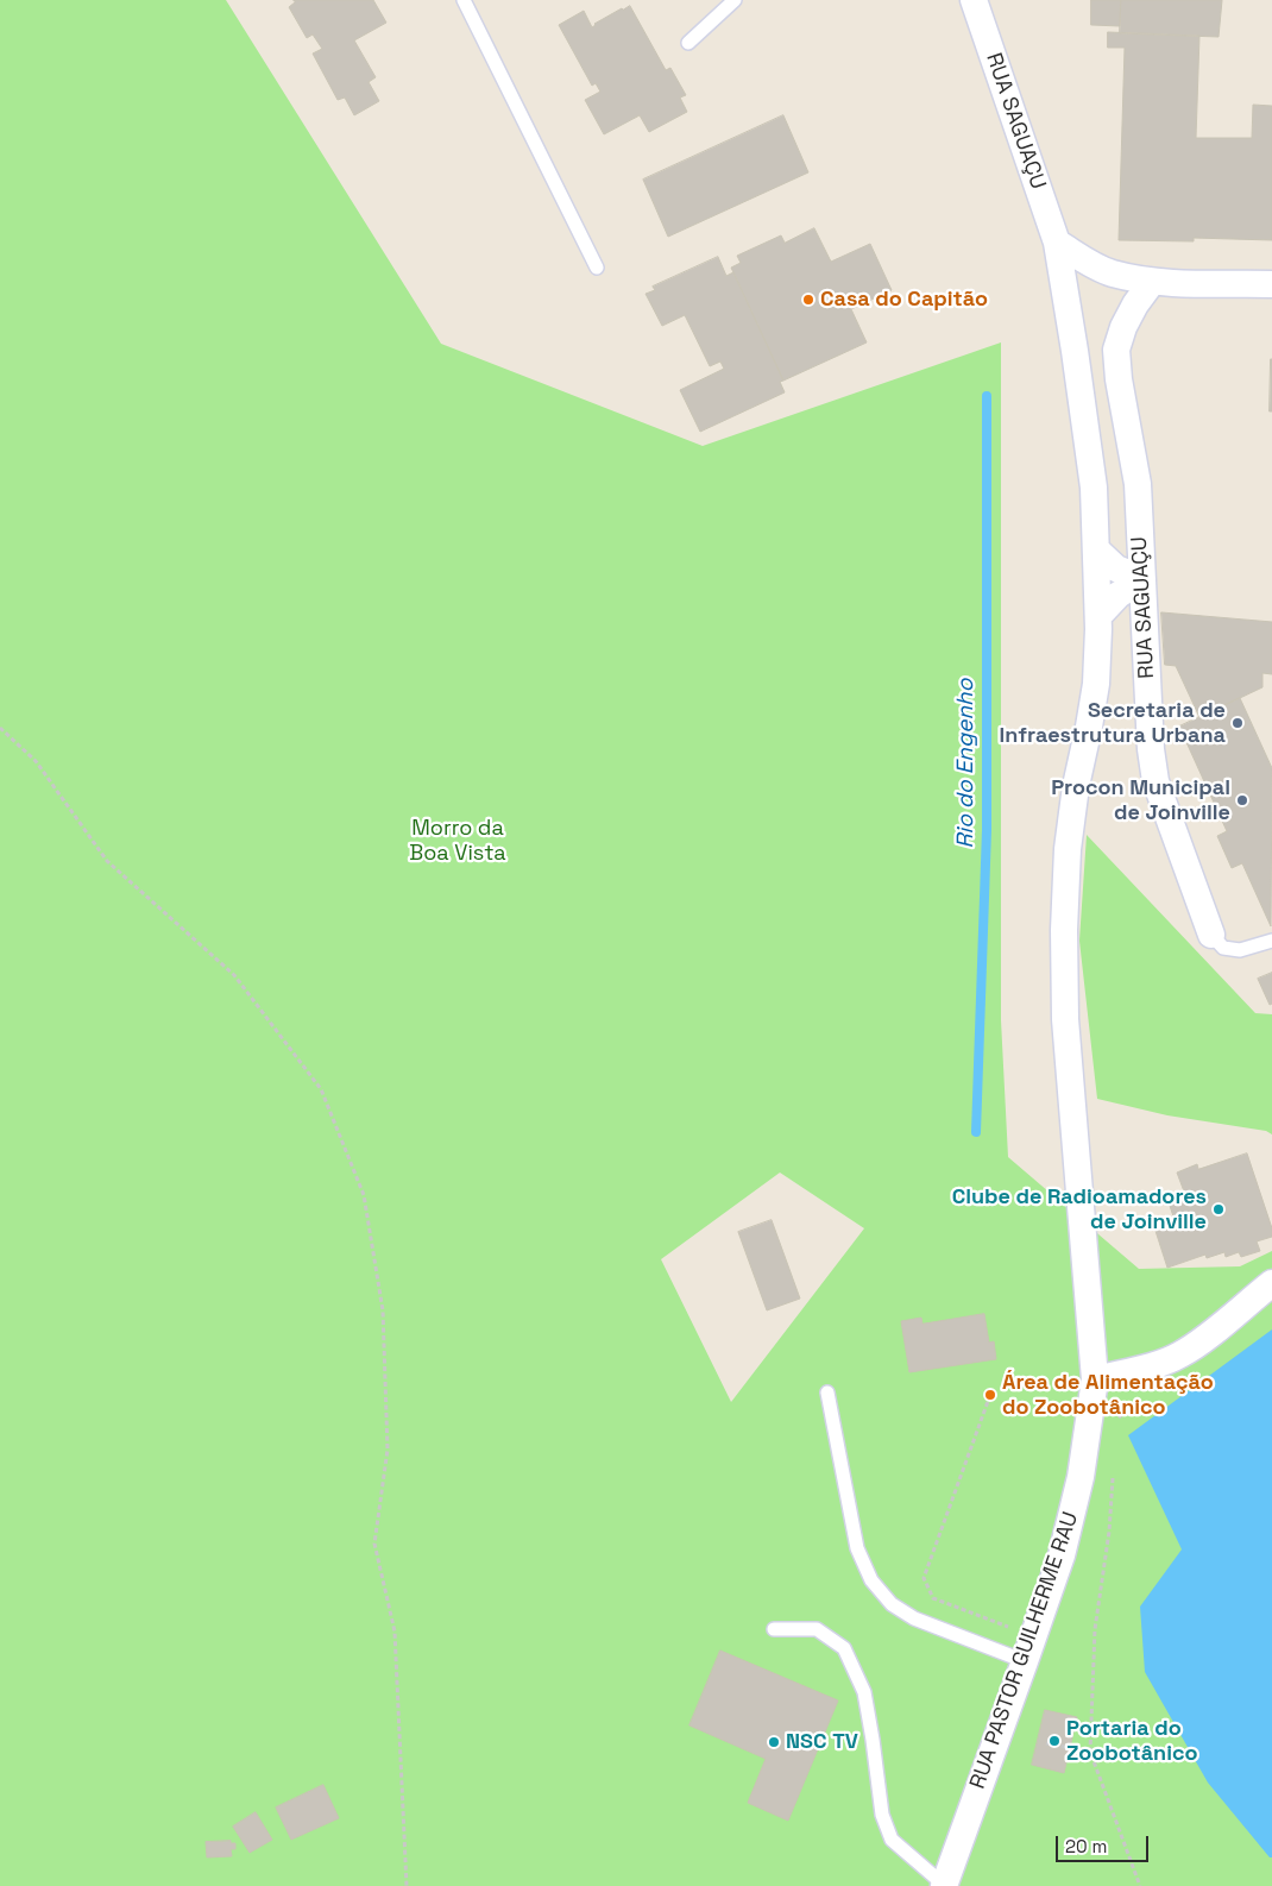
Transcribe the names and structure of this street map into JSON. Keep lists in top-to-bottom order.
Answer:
{
  "streets": {
    "street": ["RUA SAGUAÇU", "RUA PASTOR GUILHERME RAU"]
  },
  "crossings": [
    ["RUA SAGUAÇU", "RUA PASTOR GUILHERME RAU"]
  ],
  "water": ["Rio do Engenho"],
  "parks": ["Morro da Boa Vista"],
  "places": [
    "Casa do Capitão",
    "Secretaria de Infraestrutura Urbana",
    "Procon Municipal de Joinville",
    "Clube de Radioamadores de Joinville",
    "Área de Alimentação do Zoobotânico",
    "Portaria do Zoobotânico",
    "NSC TV"
  ],
  "scale_bar": "20 m"
}
